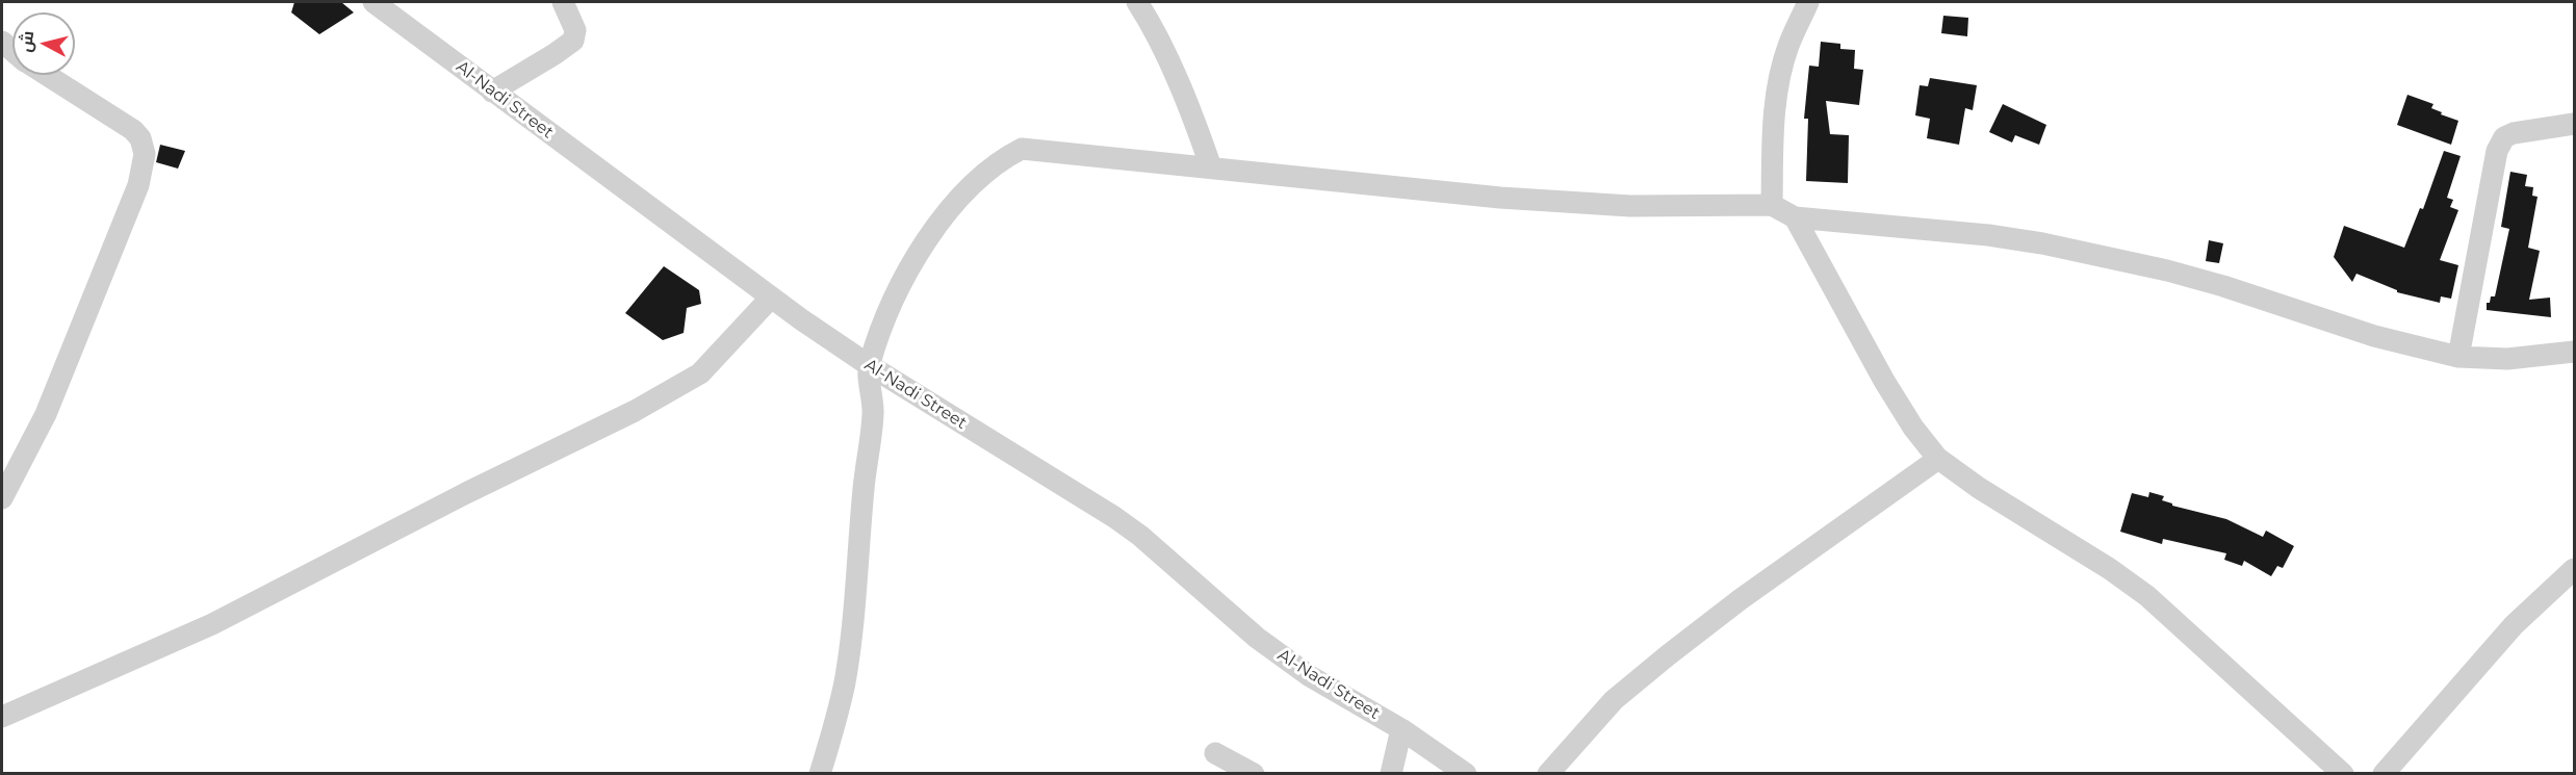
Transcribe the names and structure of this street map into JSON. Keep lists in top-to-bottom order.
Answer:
{
  "streets": {
    "street": ["Al-Nadi Street"]
  },
  "north": "left"
}
